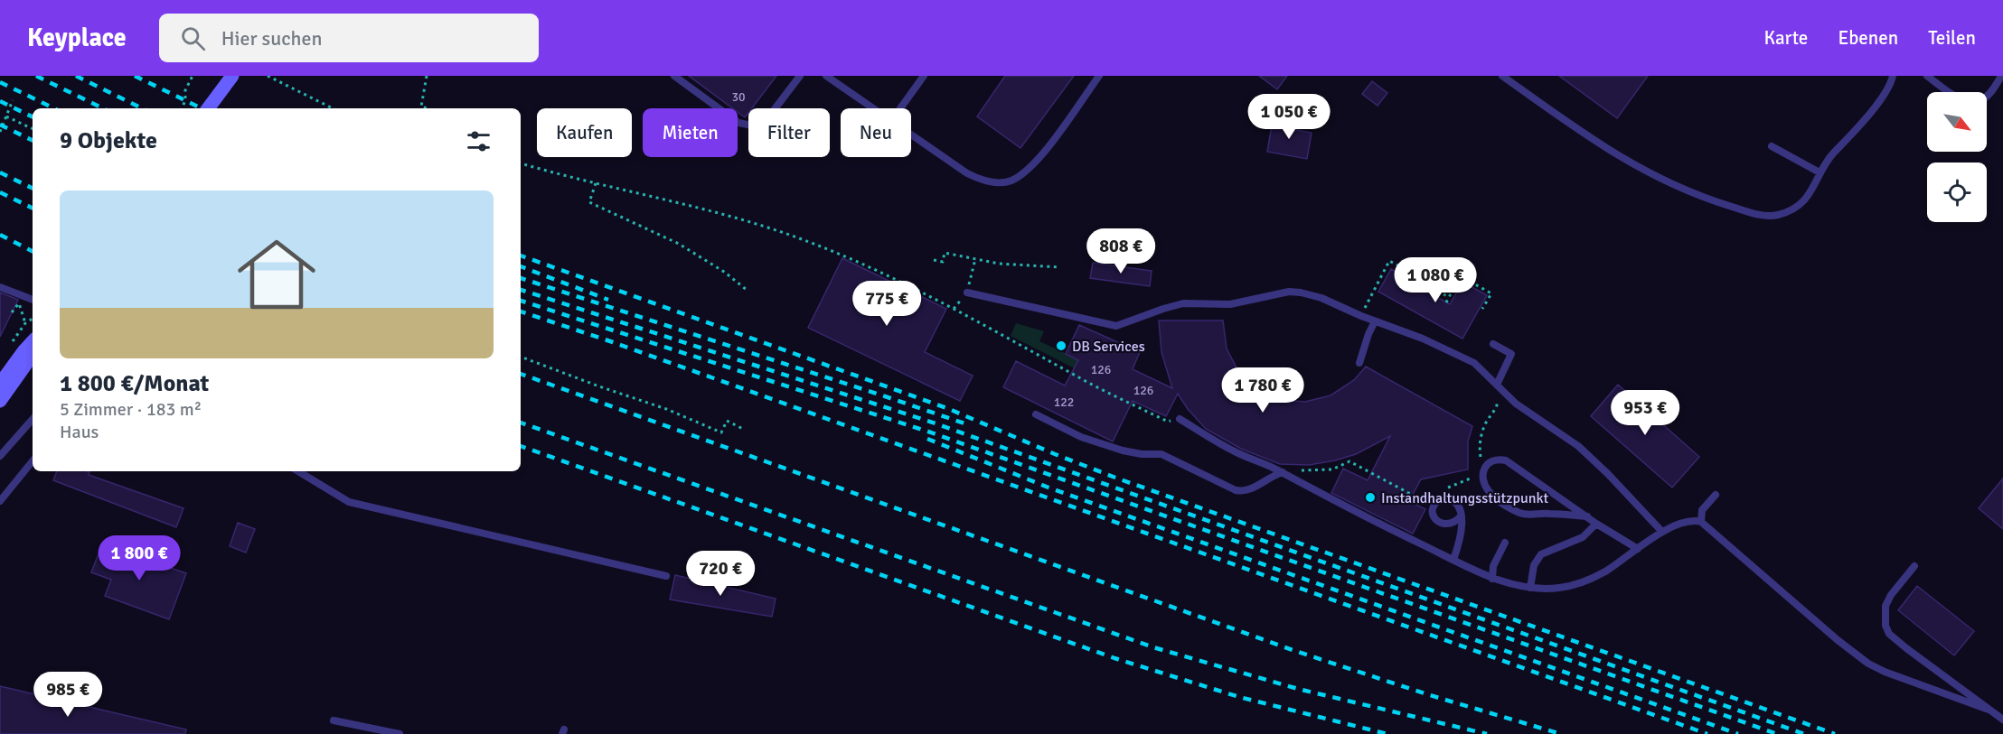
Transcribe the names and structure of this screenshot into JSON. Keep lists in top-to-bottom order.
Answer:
{
  "places": ["DB Services", "Instandhaltungsstützpunkt"],
  "house_numbers": [
    "30",
    "126",
    "126",
    "122"
  ],
  "north": "bottom right",
  "page": {
    "header": "Keyplace",
    "search": "Hier suchen",
    "nav": ["Karte", "Ebenen", "Teilen"],
    "price": [
      "1 050 €",
      "808 €",
      "1 080 €",
      "775 €",
      "1 780 €",
      "953 €",
      "1 800 €",
      "720 €",
      "985 €"
    ],
    "chip": [
      "Kaufen",
      "Mieten",
      "Filter",
      "Neu"
    ],
    "heading": "9 Objekte",
    "list": [
      {
        "name": "1 800 €/Monat",
        "note": "5 Zimmer · 183 m² · Haus"
      }
    ]
  }
}
